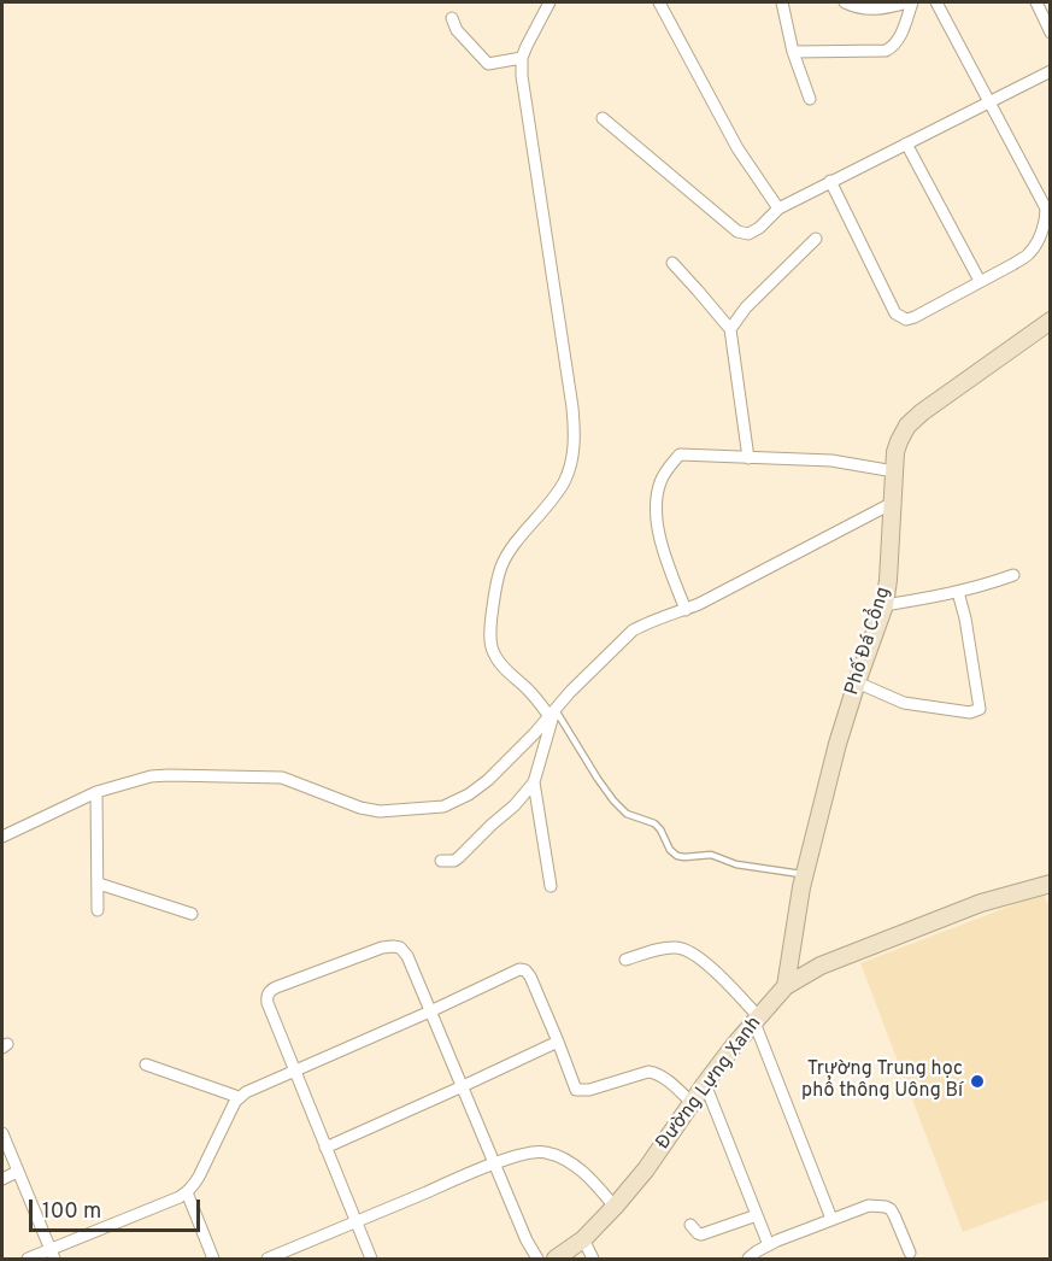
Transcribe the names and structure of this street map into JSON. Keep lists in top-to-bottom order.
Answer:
{
  "streets": {
    "street": ["Phố Đá Cổng", "Đường Lựng Xanh"]
  },
  "crossings": [
    ["Phố Đá Cổng", "Đường Lựng Xanh"]
  ],
  "places": ["Trường Trung học phổ thông Uông Bí"],
  "scale_bar": "100 m"
}
